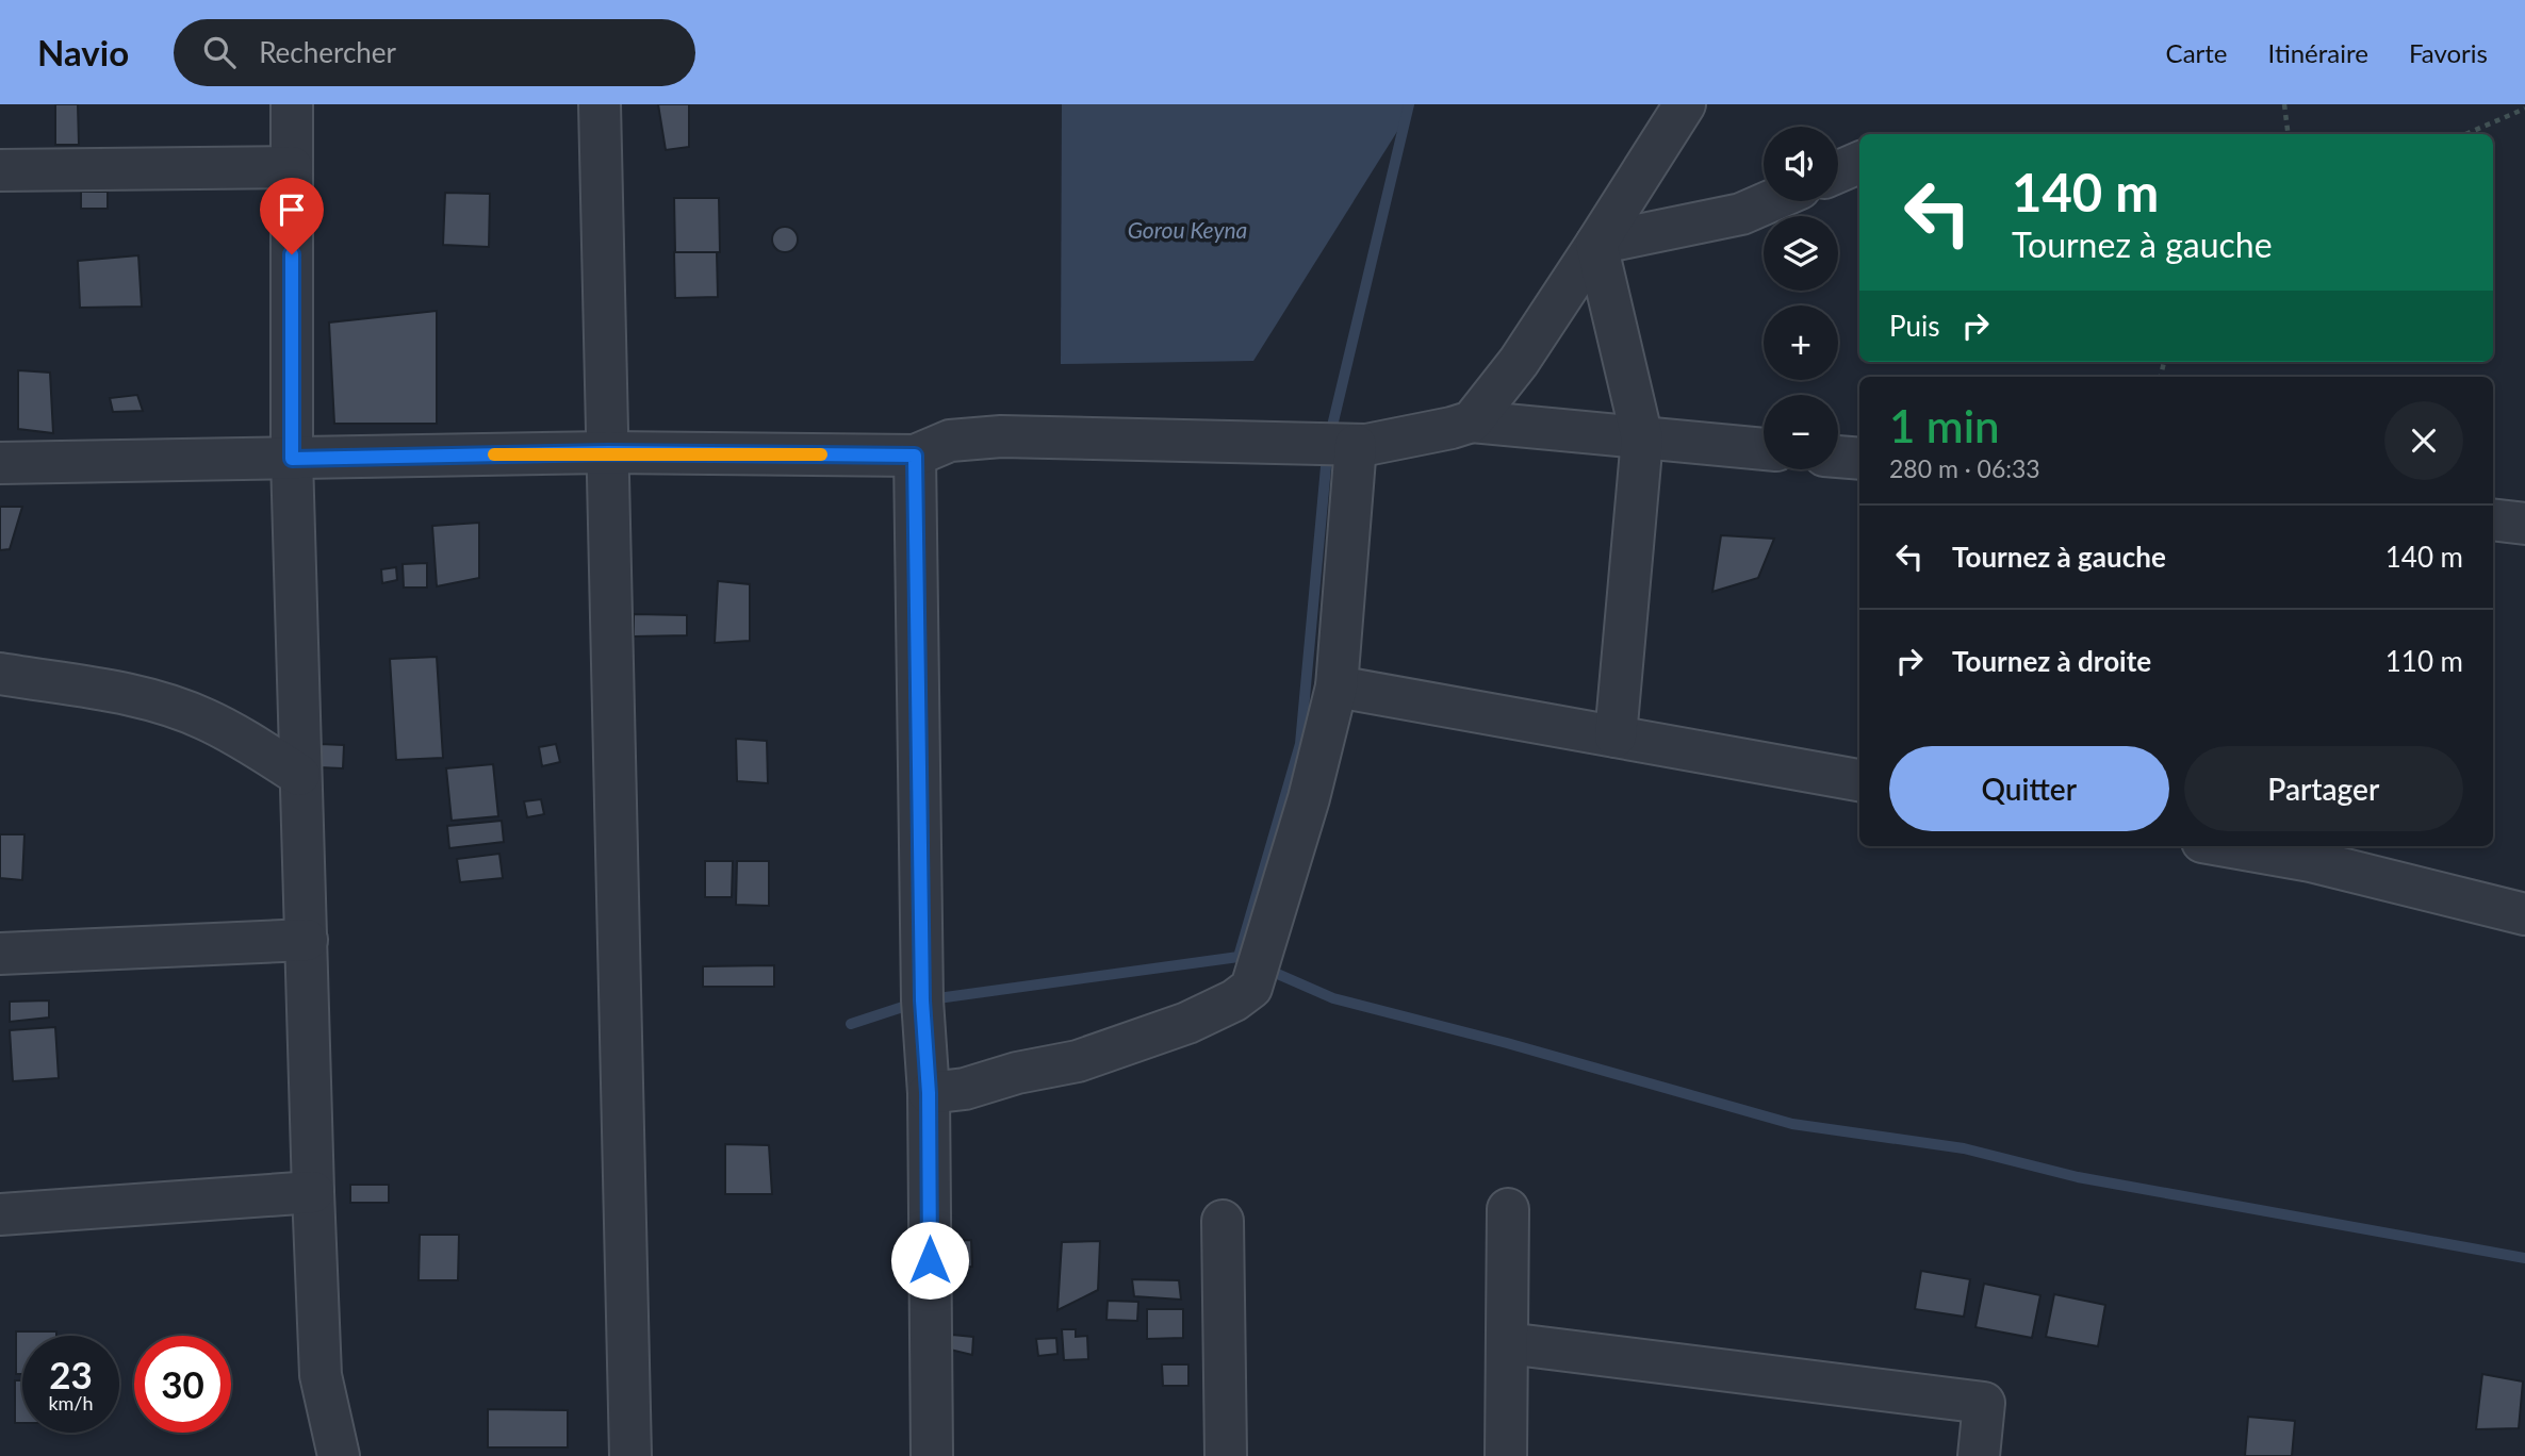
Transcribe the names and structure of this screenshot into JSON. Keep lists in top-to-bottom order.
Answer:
{
  "water": ["Gorou Keyna"],
  "page": {
    "header": "Navio",
    "search": "Rechercher",
    "nav": ["Carte", "Itinéraire", "Favoris"],
    "map_buttons": ["+", "−"],
    "turn": ["140 m", "Tournez à gauche"],
    "then": "Puis",
    "heading": ["1 min", "280 m · 06:33"],
    "list": [
      {
        "name": "Tournez à gauche",
        "value": "140 m"
      },
      {
        "name": "Tournez à droite",
        "value": "110 m"
      }
    ],
    "buttons": ["Quitter", "Partager"],
    "speed": "23 km/h",
    "limit": "30"
  }
}
